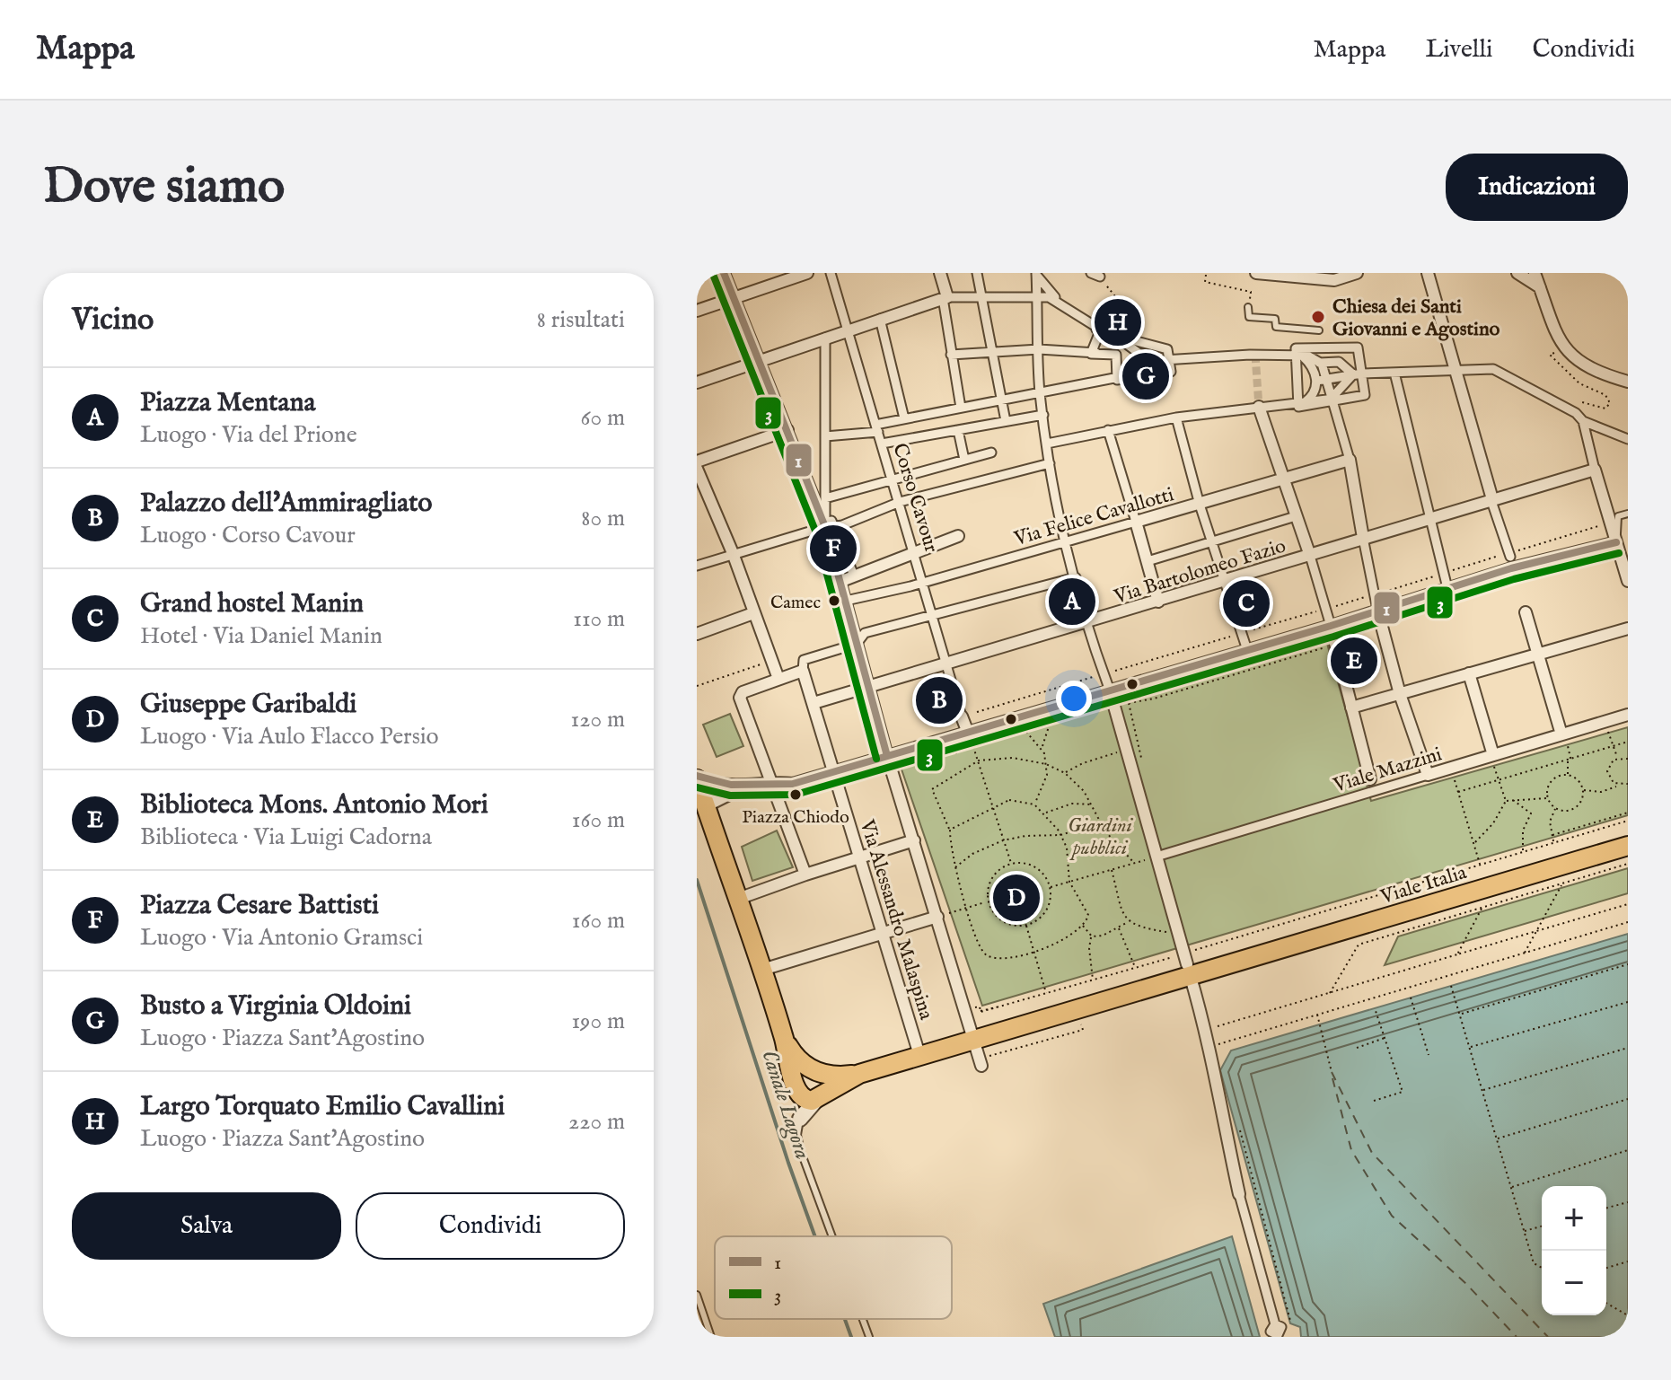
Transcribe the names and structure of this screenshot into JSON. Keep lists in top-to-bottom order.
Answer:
{
  "streets": {
    "main road": ["Viale Italia"],
    "street": [
      "Corso Cavour",
      "Via Felice Cavallotti",
      "Via Bartolomeo Fazio",
      "Viale Mazzini",
      "Via Alessandro Malaspina"
    ]
  },
  "crossings": [
    ["Corso Cavour", "Via Felice Cavallotti"],
    ["Corso Cavour", "Via Bartolomeo Fazio"],
    ["Via Bartolomeo Fazio", "Via Alessandro Malaspina"],
    ["Viale Italia", "Via Alessandro Malaspina"]
  ],
  "water": ["Canale Lagora"],
  "parks": ["Giardini pubblici"],
  "places": ["Chiesa dei Santi Giovanni e Agostino", "Camec", "Piazza Chiodo"],
  "lines": ["transit line 1", "transit line 3"],
  "legend": ["1", "3"],
  "page": {
    "header": "Mappa",
    "nav": ["Mappa", "Livelli", "Condividi"],
    "buttons": [
      "Indicazioni",
      ["Salva", "Condividi"]
    ],
    "title": "Dove siamo",
    "heading": ["Vicino", "8 risultati"],
    "pins": [
      "H",
      "G",
      "F",
      "A",
      "C",
      "E",
      "B",
      "D"
    ],
    "list": [
      {
        "mark": "A",
        "name": "Piazza Mentana",
        "note": "Luogo · Via del Prione",
        "value": "60 m"
      },
      {
        "mark": "B",
        "name": "Palazzo dell'Ammiragliato",
        "note": "Luogo · Corso Cavour",
        "value": "80 m"
      },
      {
        "mark": "C",
        "name": "Grand hostel Manin",
        "note": "Hotel · Via Daniel Manin",
        "value": "110 m"
      },
      {
        "mark": "D",
        "name": "Giuseppe Garibaldi",
        "note": "Luogo · Via Aulo Flacco Persio",
        "value": "120 m"
      },
      {
        "mark": "E",
        "name": "Biblioteca Mons. Antonio Mori",
        "note": "Biblioteca · Via Luigi Cadorna",
        "value": "160 m"
      },
      {
        "mark": "F",
        "name": "Piazza Cesare Battisti",
        "note": "Luogo · Via Antonio Gramsci",
        "value": "160 m"
      },
      {
        "mark": "G",
        "name": "Busto a Virginia Oldoini",
        "note": "Luogo · Piazza Sant'Agostino",
        "value": "190 m"
      },
      {
        "mark": "H",
        "name": "Largo Torquato Emilio Cavallini",
        "note": "Luogo · Piazza Sant'Agostino",
        "value": "220 m"
      }
    ],
    "map_buttons": ["+", "−"]
  }
}
